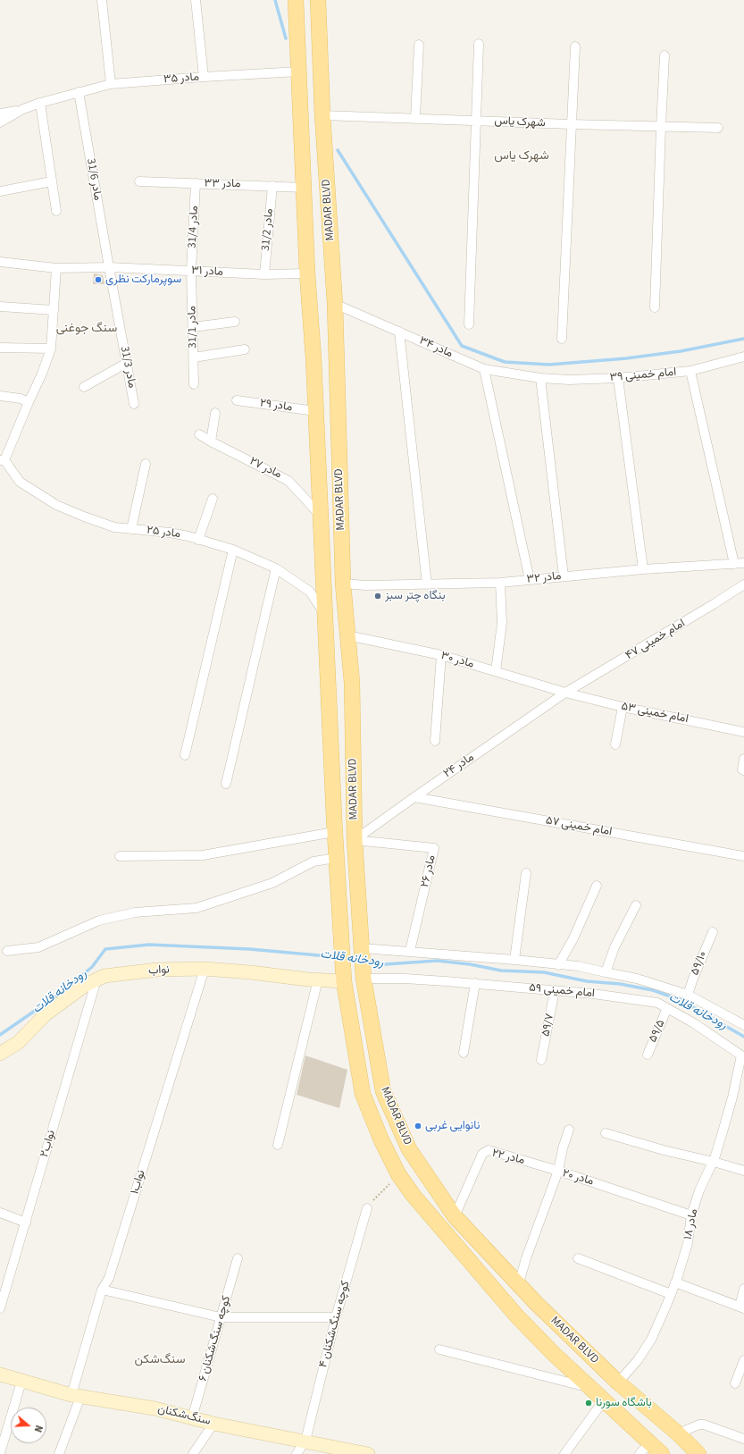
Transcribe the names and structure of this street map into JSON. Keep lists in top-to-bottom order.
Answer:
{
  "streets": {
    "main road": ["MADAR BLVD"],
    "street": [
      "مادر ۳۵",
      "شهرک یاس",
      "مادر 31/6",
      "مادر ۳۳",
      "مادر 31/4",
      "مادر 31/2",
      "مادر ۳۱",
      "مادر 31/1",
      "مادر ۳۴",
      "مادر 31/3",
      "امام خمینی ۳۹",
      "مادر ۲۹",
      "مادر ۲۷",
      "مادر ۲۵",
      "مادر ۳۲",
      "امام خمینی ۴۷",
      "مادر ۳۰",
      "امام خمینی ۵۳",
      "مادر ۲۴",
      "امام خمینی ۵۷",
      "مادر ۲۶",
      "۵۹/۱۰",
      "نواب",
      "امام خمینی ۵۹",
      "۵۹/۷",
      "۵۹/۵",
      "نواب۲",
      "مادر ۲۲",
      "مادر ۲۰",
      "نواب۱",
      "مادر ۱۸",
      "کوچه سنگ‌شکنان ۴",
      "کوچه سنگ‌شکنان ۶",
      "سنگ‌شکنان"
    ]
  },
  "crossings": [
    ["مادر ۳۵", "مادر 31/6"],
    ["مادر ۳۵", "MADAR BLVD"],
    ["شهرک یاس", "MADAR BLVD"],
    ["مادر 31/6", "مادر ۳۱"],
    ["مادر 31/6", "مادر 31/3"],
    ["مادر ۳۳", "MADAR BLVD"],
    ["مادر ۳۳", "مادر 31/4"],
    ["مادر ۳۳", "مادر 31/2"],
    ["MADAR BLVD", "مادر ۳۱"],
    ["MADAR BLVD", "مادر ۳۴"],
    ["MADAR BLVD", "مادر ۲۹"],
    ["MADAR BLVD", "مادر ۲۷"],
    ["MADAR BLVD", "مادر ۲۵"],
    ["MADAR BLVD", "مادر ۳۲"],
    ["MADAR BLVD", "مادر ۳۰"],
    ["MADAR BLVD", "مادر ۲۴"],
    ["MADAR BLVD", "مادر ۲۶"],
    ["MADAR BLVD", "نواب"],
    ["MADAR BLVD", "امام خمینی ۵۹"],
    ["MADAR BLVD", "مادر ۲۲"],
    ["MADAR BLVD", "مادر ۲۰"],
    ["MADAR BLVD", "مادر ۱۸"],
    ["مادر 31/4", "مادر ۳۱"],
    ["مادر 31/4", "مادر 31/1"],
    ["مادر 31/2", "مادر ۳۱"],
    ["مادر ۳۱", "مادر 31/1"],
    ["مادر ۳۱", "مادر 31/3"],
    ["مادر ۳۴", "امام خمینی ۳۹"],
    ["امام خمینی ۴۷", "مادر ۳۰"],
    ["امام خمینی ۴۷", "امام خمینی ۵۳"],
    ["امام خمینی ۴۷", "مادر ۲۴"],
    ["مادر ۳۰", "امام خمینی ۵۳"],
    ["مادر ۳۰", "مادر ۲۴"],
    ["امام خمینی ۵۳", "مادر ۲۴"],
    ["مادر ۲۴", "امام خمینی ۵۷"],
    ["مادر ۲۴", "مادر ۲۶"],
    ["مادر ۲۶", "امام خمینی ۵۹"],
    ["۵۹/۱۰", "امام خمینی ۵۹"],
    ["نواب", "نواب۲"],
    ["نواب", "نواب۱"],
    ["امام خمینی ۵۹", "۵۹/۷"],
    ["امام خمینی ۵۹", "۵۹/۵"],
    ["امام خمینی ۵۹", "مادر ۱۸"],
    ["مادر ۲۲", "مادر ۲۰"],
    ["مادر ۲۰", "مادر ۱۸"],
    ["نواب۱", "سنگ‌شکنان"],
    ["کوچه سنگ‌شکنان ۴", "سنگ‌شکنان"],
    ["کوچه سنگ‌شکنان ۶", "سنگ‌شکنان"]
  ],
  "districts": ["شهرک یاس", "سنگ جوغنی", "سنگ‌شکن"],
  "water": ["رودخانه قلات"],
  "places": [
    "سوپرمارکت نظری",
    "بنگاه چتر سبز",
    "نانوایی غربی",
    "باشگاه سورنا"
  ],
  "north": "right"
}
